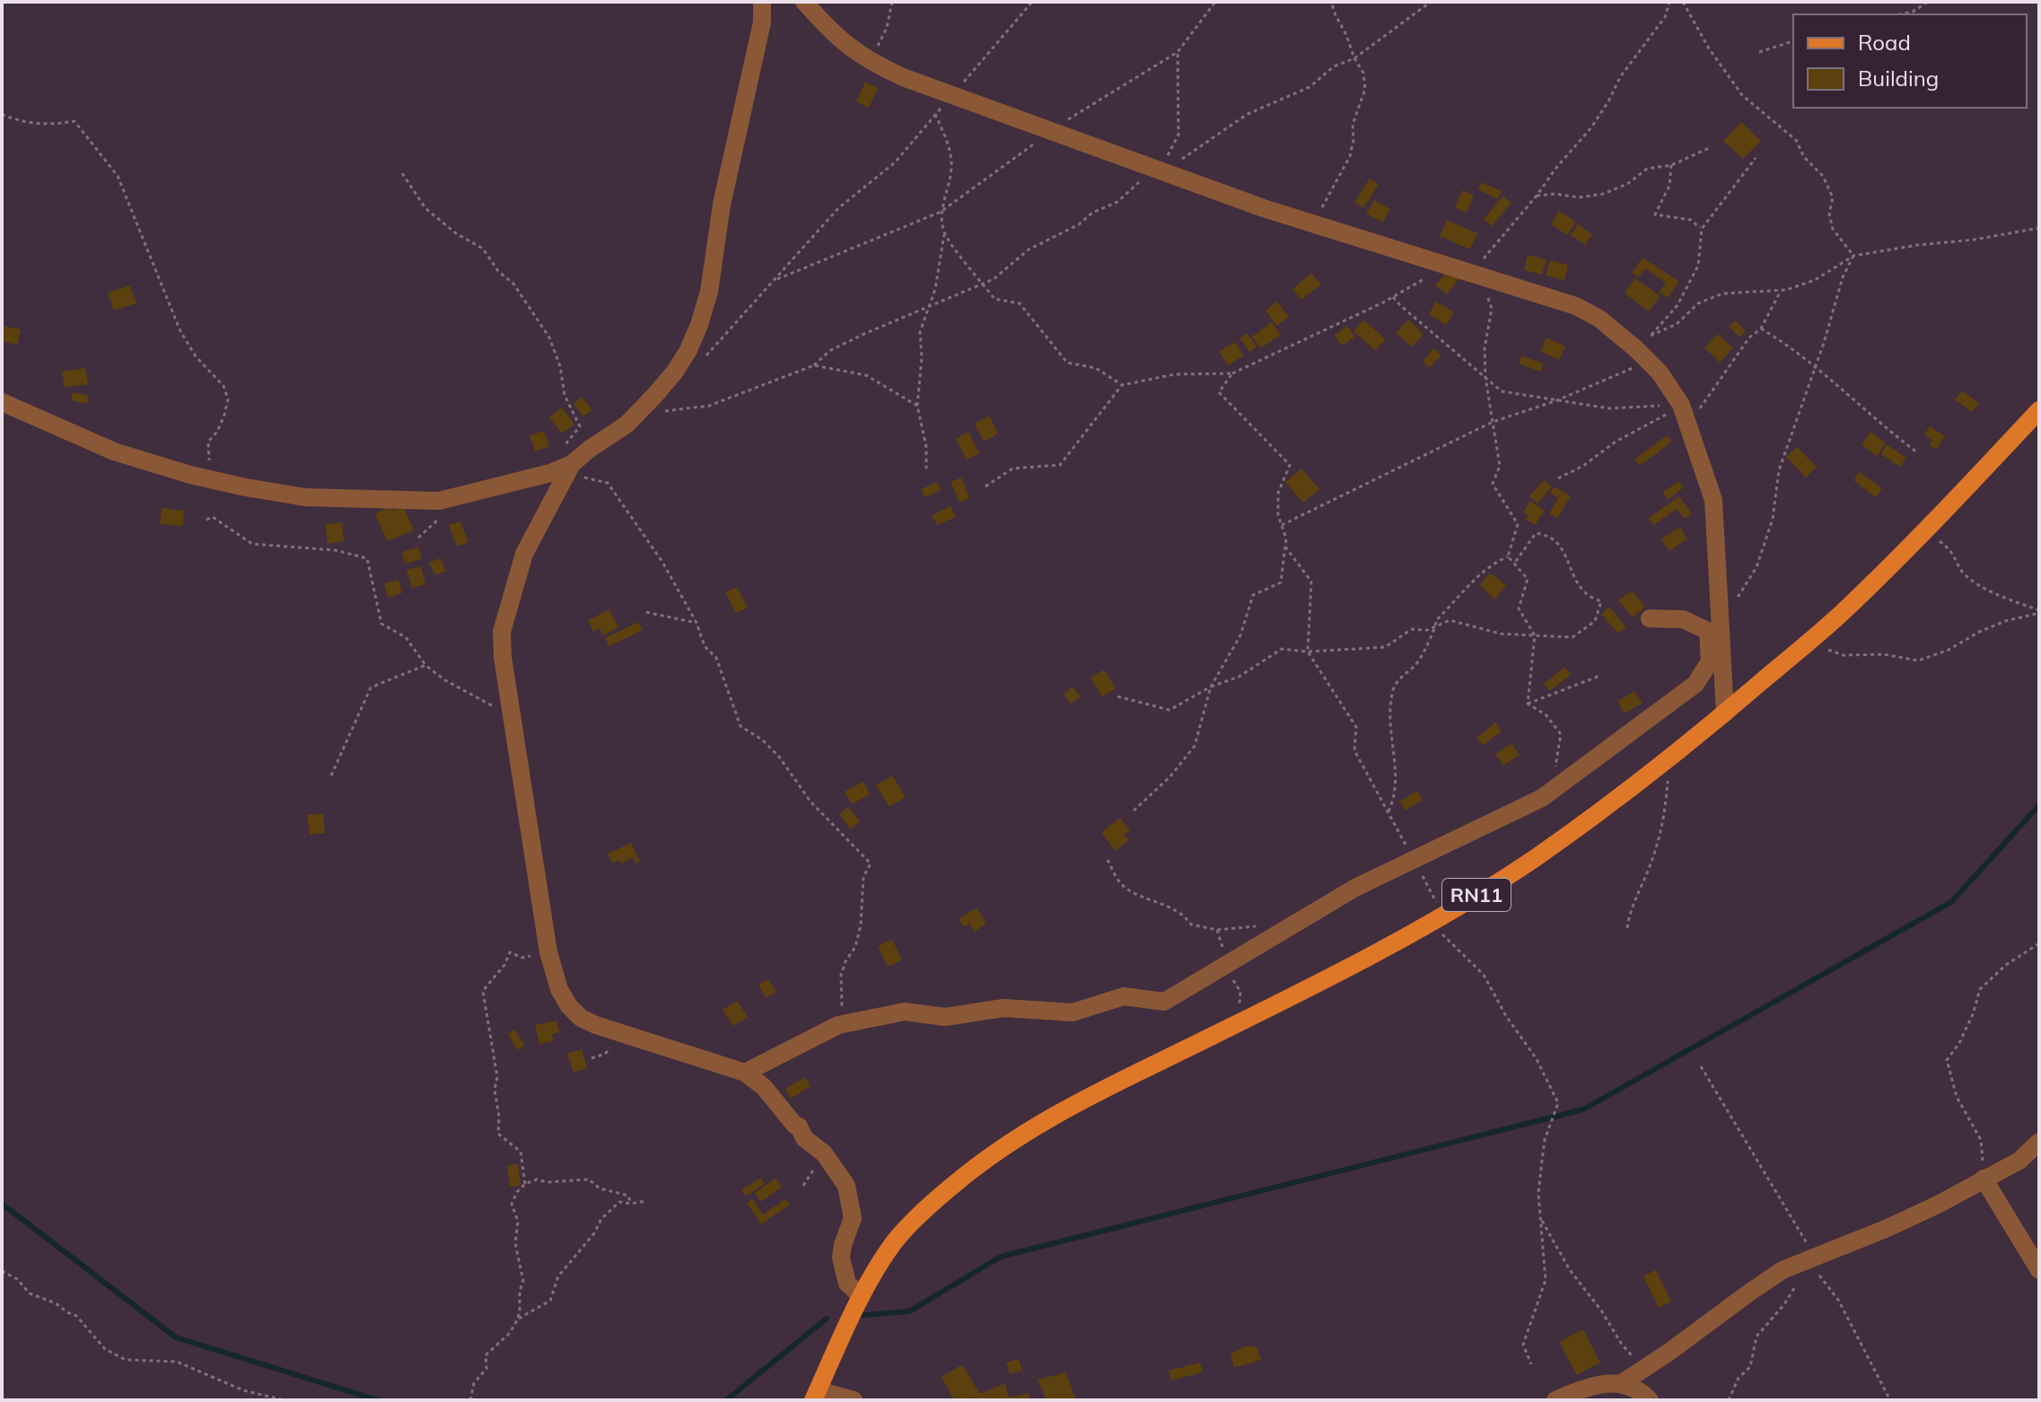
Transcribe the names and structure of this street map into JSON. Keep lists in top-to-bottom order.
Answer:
{
  "streets": {
    "main road": ["RN11"]
  },
  "legend": ["Road", "Building"]
}
